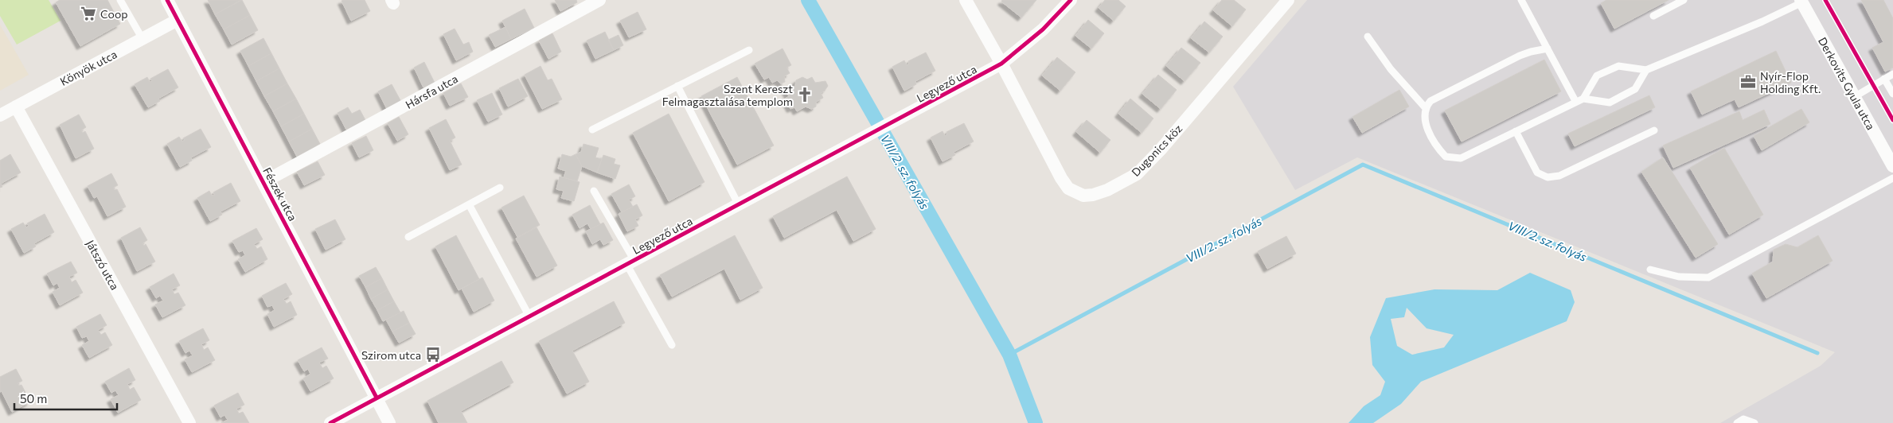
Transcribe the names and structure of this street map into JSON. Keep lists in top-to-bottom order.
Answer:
{
  "streets": {
    "street": [
      "Könyök utca",
      "Legyező utca",
      "Derkovits Gyula utca",
      "Hársfa utca",
      "Dugonics köz",
      "Fészek utca",
      "Játszó utca"
    ]
  },
  "crossings": [
    ["Könyök utca", "Fészek utca"],
    ["Könyök utca", "Játszó utca"],
    ["Legyező utca", "Dugonics köz"],
    ["Legyező utca", "Fészek utca"],
    ["Hársfa utca", "Fészek utca"]
  ],
  "water": ["VIII/2. sz. folyás"],
  "places": {
    "supermarket": ["Coop"],
    "office": ["Nyír-Flop Holding Kft."],
    "church": ["Szent Kereszt Felmagasztalása templom"],
    "bus stop": ["Szirom utca"]
  },
  "scale_bar": "50 m"
}
